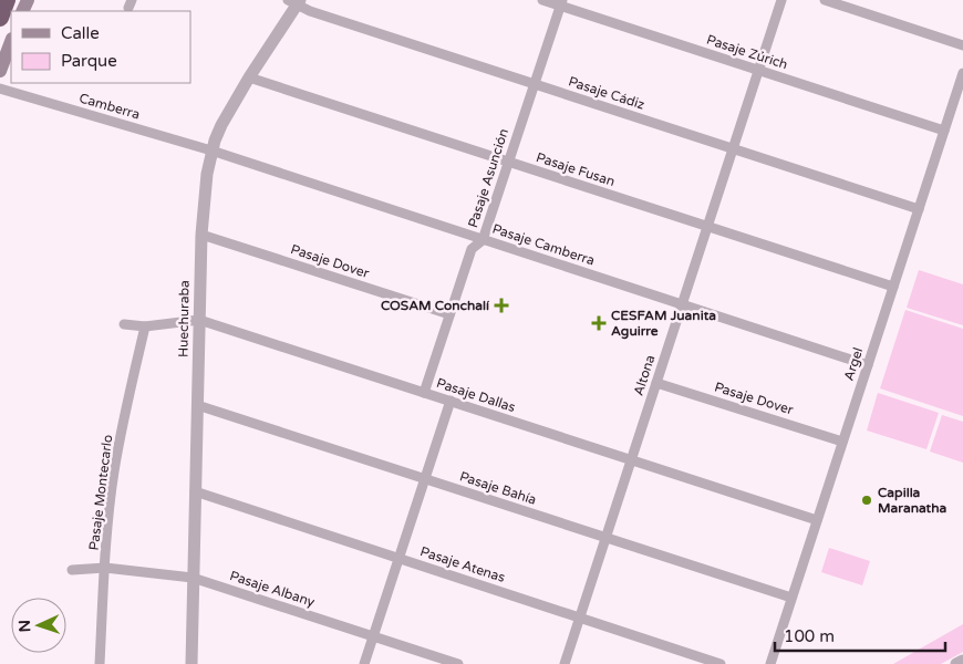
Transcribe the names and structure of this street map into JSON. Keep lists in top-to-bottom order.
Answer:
{
  "streets": {
    "street": [
      "Pasaje Zúrich",
      "Pasaje Cádiz",
      "Camberra",
      "Pasaje Fusan",
      "Pasaje Asunción",
      "Pasaje Camberra",
      "Pasaje Dover",
      "Huechuraba",
      "Argel",
      "Altona",
      "Pasaje Dallas",
      "Pasaje Bahía",
      "Pasaje Montecarlo",
      "Pasaje Atenas",
      "Pasaje Albany"
    ]
  },
  "crossings": [
    ["Pasaje Zúrich", "Pasaje Asunción"],
    ["Pasaje Zúrich", "Argel"],
    ["Pasaje Zúrich", "Altona"],
    ["Pasaje Cádiz", "Pasaje Asunción"],
    ["Pasaje Cádiz", "Huechuraba"],
    ["Pasaje Cádiz", "Argel"],
    ["Pasaje Cádiz", "Altona"],
    ["Camberra", "Pasaje Camberra"],
    ["Camberra", "Huechuraba"],
    ["Pasaje Fusan", "Pasaje Asunción"],
    ["Pasaje Fusan", "Huechuraba"],
    ["Pasaje Fusan", "Argel"],
    ["Pasaje Fusan", "Altona"],
    ["Pasaje Asunción", "Pasaje Camberra"],
    ["Pasaje Asunción", "Pasaje Dover"],
    ["Pasaje Asunción", "Pasaje Dallas"],
    ["Pasaje Camberra", "Huechuraba"],
    ["Pasaje Camberra", "Argel"],
    ["Pasaje Camberra", "Altona"],
    ["Pasaje Dover", "Huechuraba"],
    ["Pasaje Dover", "Argel"],
    ["Pasaje Dover", "Altona"],
    ["Huechuraba", "Pasaje Dallas"],
    ["Huechuraba", "Pasaje Bahía"],
    ["Huechuraba", "Pasaje Atenas"],
    ["Huechuraba", "Pasaje Albany"],
    ["Argel", "Pasaje Dallas"],
    ["Argel", "Pasaje Bahía"],
    ["Altona", "Pasaje Dallas"],
    ["Altona", "Pasaje Bahía"],
    ["Altona", "Pasaje Atenas"],
    ["Pasaje Dallas", "Pasaje Montecarlo"],
    ["Pasaje Montecarlo", "Pasaje Albany"]
  ],
  "places": {
    "health": ["COSAM Conchalí", "CESFAM Juanita Aguirre"],
    "other": ["Capilla Maranatha"]
  },
  "legend": ["Calle", "Parque"],
  "scale_bar": "100 m",
  "north": "left"
}
